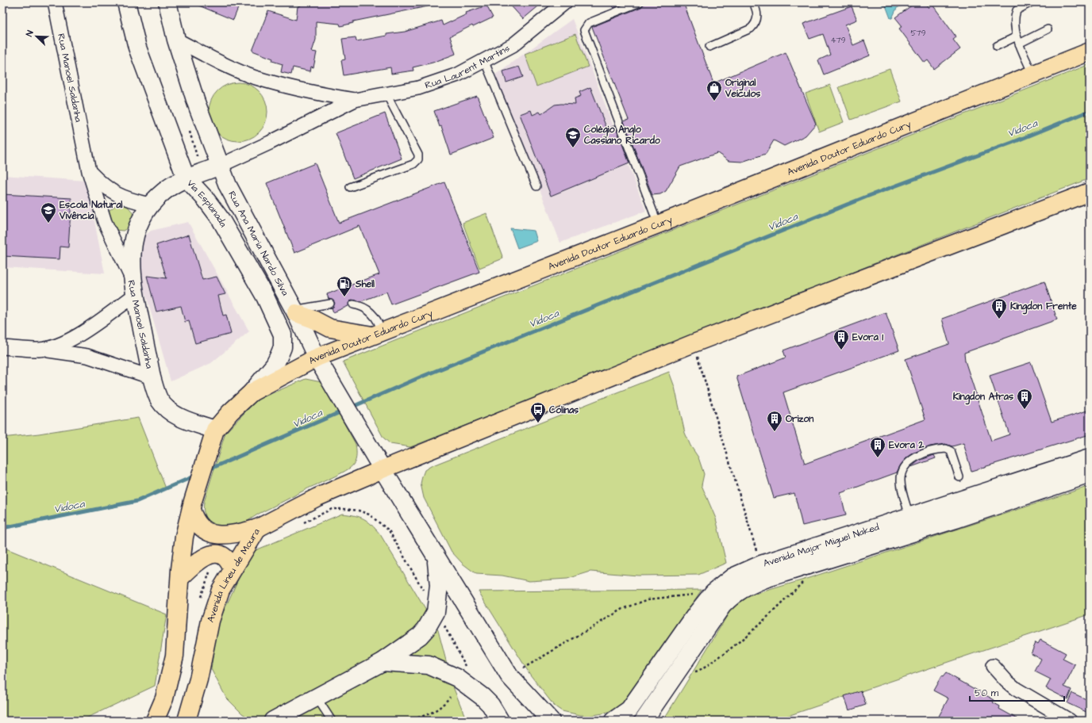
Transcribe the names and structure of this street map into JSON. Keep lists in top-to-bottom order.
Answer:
{
  "streets": {
    "main road": [
      "Rua Manoel Saldanha",
      "Avenida Doutor Eduardo Cury",
      "Via Esplanada",
      "Rua Ana Maria Nardo Silva",
      "Avenida Major Miguel Naked",
      "Avenida Lineu de Moura"
    ],
    "street": ["Rua Laurent Martins"]
  },
  "crossings": [
    ["Rua Laurent Martins", "Rua Ana Maria Nardo Silva"],
    ["Rua Manoel Saldanha", "Avenida Doutor Eduardo Cury"],
    ["Avenida Doutor Eduardo Cury", "Via Esplanada"],
    ["Avenida Doutor Eduardo Cury", "Rua Ana Maria Nardo Silva"],
    ["Rua Ana Maria Nardo Silva", "Avenida Lineu de Moura"]
  ],
  "water": ["Vidoca"],
  "places": {
    "shop": ["Original Veículos"],
    "school or university": ["Colégio Anglo Cassiano Ricardo", "Escola Natural Vivência"],
    "fuel station": ["Shell"],
    "building": [
      "Kingdon Frente",
      "Evora 1",
      "Kingdon Atras",
      "Orizon",
      "Evora 2"
    ],
    "bus stop": ["Colinas"]
  },
  "house_numbers": ["579", "479"],
  "scale_bar": "50 m",
  "north": "top left"
}
